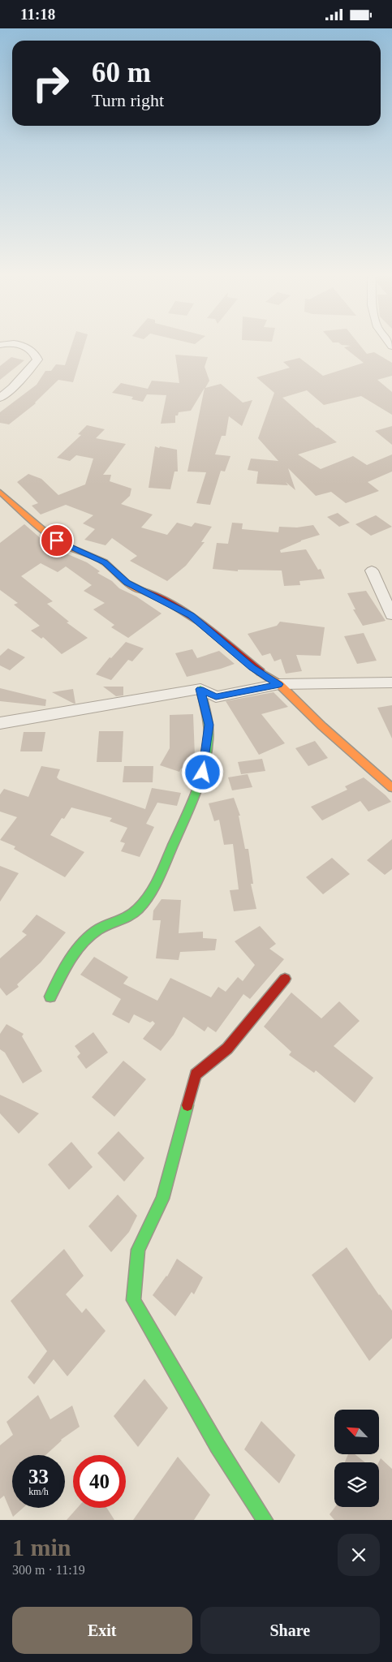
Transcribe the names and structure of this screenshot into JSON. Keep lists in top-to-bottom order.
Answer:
{
  "north": "top left",
  "page": {
    "status": "11:18",
    "turn": ["60 m", "Turn right"],
    "speed": "33 km/h",
    "limit": "40",
    "heading": ["1 min", "300 m · 11:19"],
    "buttons": ["Exit", "Share"]
  }
}
